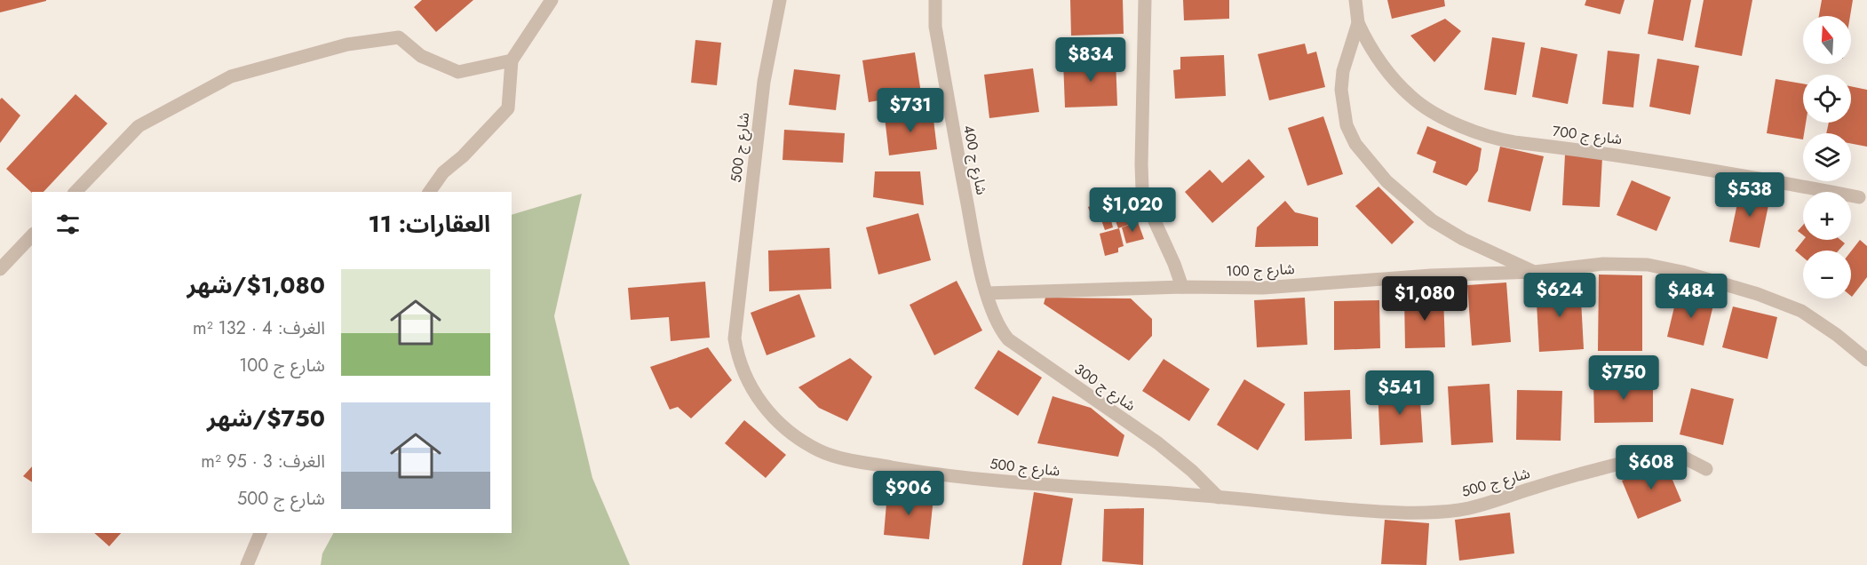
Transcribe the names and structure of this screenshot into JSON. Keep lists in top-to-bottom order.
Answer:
{
  "streets": {
    "street": [
      "شارع ج 700",
      "شارع ج 500",
      "شارع ج 400",
      "شارع ج 100",
      "شارع ج 300"
    ]
  },
  "crossings": [
    ["شارع ج 500", "شارع ج 300"],
    ["شارع ج 400", "شارع ج 100"],
    ["شارع ج 400", "شارع ج 300"],
    ["شارع ج 100", "شارع ج 300"]
  ],
  "north": "top",
  "page": {
    "map_buttons": ["+", "−"],
    "price": [
      "$834",
      "$731",
      "$538",
      "$1,020",
      "$624",
      "$484",
      "$1,080",
      "$750",
      "$541",
      "$608",
      "$906"
    ],
    "heading": "العقارات: 11",
    "list": [
      {
        "name": "$1,080/شهر",
        "note": "الغرف: 4 · 132 m² · شارع ج 100"
      },
      {
        "name": "$750/شهر",
        "note": "الغرف: 3 · 95 m² · شارع ج 500"
      }
    ]
  }
}
